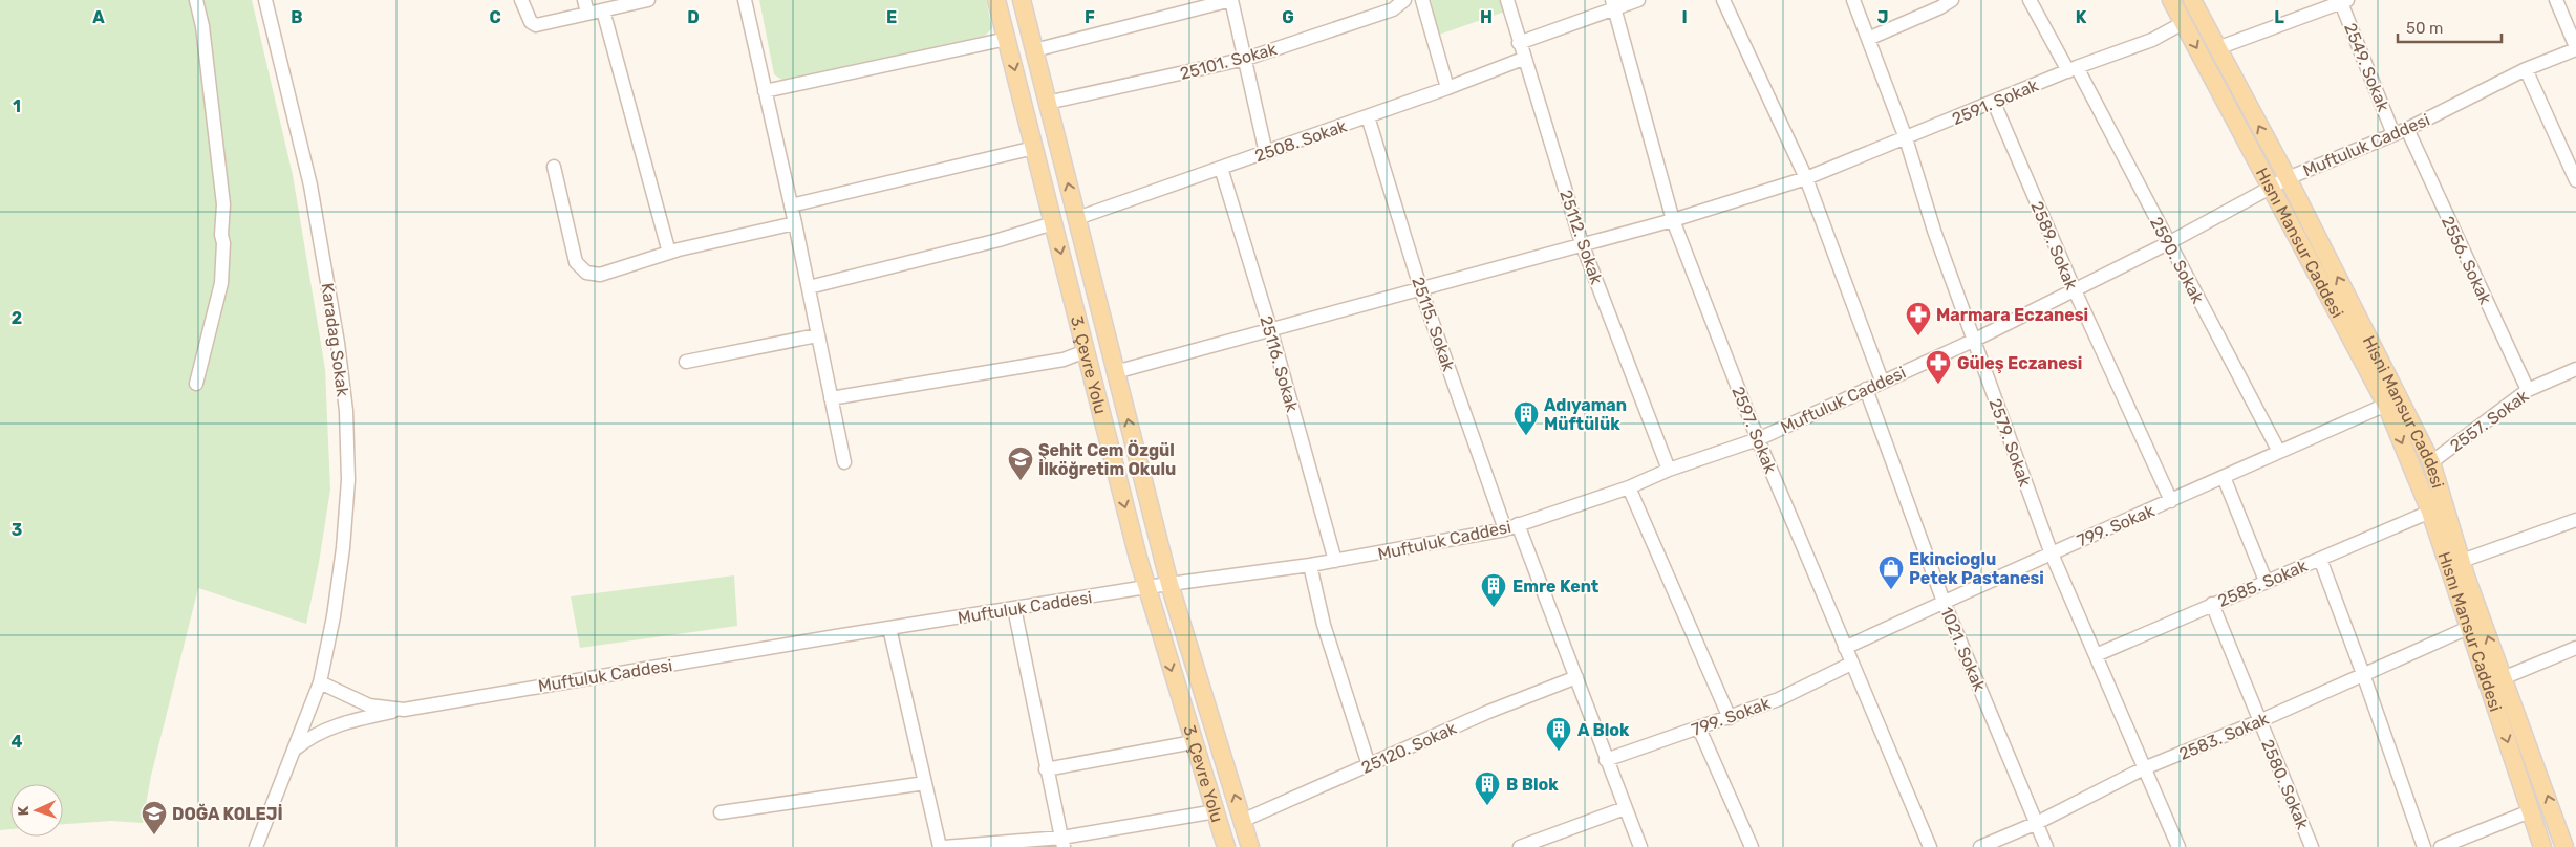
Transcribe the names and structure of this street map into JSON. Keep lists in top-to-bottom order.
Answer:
{
  "streets": {
    "main road": ["Hısnı Mansur Caddesi", "3. Çevre Yolu", "Hisni Mansur Caddesi"],
    "street": [
      "25101. Sokak",
      "2549. Sokak",
      "2591. Sokak",
      "2508. Sokak",
      "Muftuluk Caddesi",
      "25112. Sokak",
      "2589. Sokak",
      "2590. Sokak",
      "2556. Sokak",
      "25115. Sokak",
      "Karadag Sokak",
      "25116. Sokak",
      "2557. Sokak",
      "2597. Sokak",
      "2579. Sokak",
      "799. Sokak",
      "2585. Sokak",
      "1021. Sokak",
      "2583. Sokak",
      "25120. Sokak",
      "2580. Sokak"
    ]
  },
  "crossings": [
    ["25101. Sokak", "3. Çevre Yolu"],
    ["2549. Sokak", "Muftuluk Caddesi"],
    ["2549. Sokak", "2556. Sokak"],
    ["2591. Sokak", "25112. Sokak"],
    ["2591. Sokak", "Hısnı Mansur Caddesi"],
    ["2591. Sokak", "2589. Sokak"],
    ["2591. Sokak", "2590. Sokak"],
    ["2591. Sokak", "25115. Sokak"],
    ["2591. Sokak", "25116. Sokak"],
    ["2591. Sokak", "3. Çevre Yolu"],
    ["2591. Sokak", "2597. Sokak"],
    ["2591. Sokak", "2579. Sokak"],
    ["2508. Sokak", "25112. Sokak"],
    ["2508. Sokak", "25115. Sokak"],
    ["2508. Sokak", "25116. Sokak"],
    ["2508. Sokak", "3. Çevre Yolu"],
    ["Muftuluk Caddesi", "25112. Sokak"],
    ["Muftuluk Caddesi", "Hısnı Mansur Caddesi"],
    ["Muftuluk Caddesi", "2589. Sokak"],
    ["Muftuluk Caddesi", "2590. Sokak"],
    ["Muftuluk Caddesi", "2556. Sokak"],
    ["Muftuluk Caddesi", "25115. Sokak"],
    ["Muftuluk Caddesi", "Karadag Sokak"],
    ["Muftuluk Caddesi", "25116. Sokak"],
    ["Muftuluk Caddesi", "3. Çevre Yolu"],
    ["Muftuluk Caddesi", "Hisni Mansur Caddesi"],
    ["Muftuluk Caddesi", "2597. Sokak"],
    ["Muftuluk Caddesi", "2579. Sokak"],
    ["Muftuluk Caddesi", "1021. Sokak"],
    ["Hısnı Mansur Caddesi", "Hisni Mansur Caddesi"],
    ["Hısnı Mansur Caddesi", "799. Sokak"],
    ["Hısnı Mansur Caddesi", "2585. Sokak"],
    ["Hısnı Mansur Caddesi", "2583. Sokak"],
    ["2589. Sokak", "799. Sokak"],
    ["2590. Sokak", "799. Sokak"],
    ["2556. Sokak", "2557. Sokak"],
    ["25115. Sokak", "799. Sokak"],
    ["25115. Sokak", "25120. Sokak"],
    ["3. Çevre Yolu", "25120. Sokak"],
    ["Hisni Mansur Caddesi", "2557. Sokak"],
    ["2597. Sokak", "799. Sokak"],
    ["2579. Sokak", "799. Sokak"],
    ["2579. Sokak", "2585. Sokak"],
    ["2579. Sokak", "2583. Sokak"],
    ["799. Sokak", "1021. Sokak"],
    ["2585. Sokak", "2580. Sokak"],
    ["1021. Sokak", "2583. Sokak"],
    ["2583. Sokak", "2580. Sokak"]
  ],
  "one_way": ["Hısnı Mansur Caddesi", "Hisni Mansur Caddesi"],
  "places": {
    "pharmacy": ["Marmara Eczanesi", "Güleş Eczanesi"],
    "building": [
      "Adıyaman Müftülük",
      "Emre Kent",
      "A Blok",
      "B Blok"
    ],
    "school or university": ["Şehit Cem Özgül İlköğretim Okulu", "DOĞA KOLEJİ"],
    "shop": ["Ekincioglu Petek Pastanesi"]
  },
  "scale_bar": "50 m",
  "north": "left",
  "grid": {
    "columns": [
      "A",
      "B",
      "C",
      "D",
      "E",
      "F",
      "G",
      "H",
      "I",
      "J",
      "K",
      "L"
    ],
    "rows": [
      "1",
      "2",
      "3",
      "4"
    ]
  }
}
